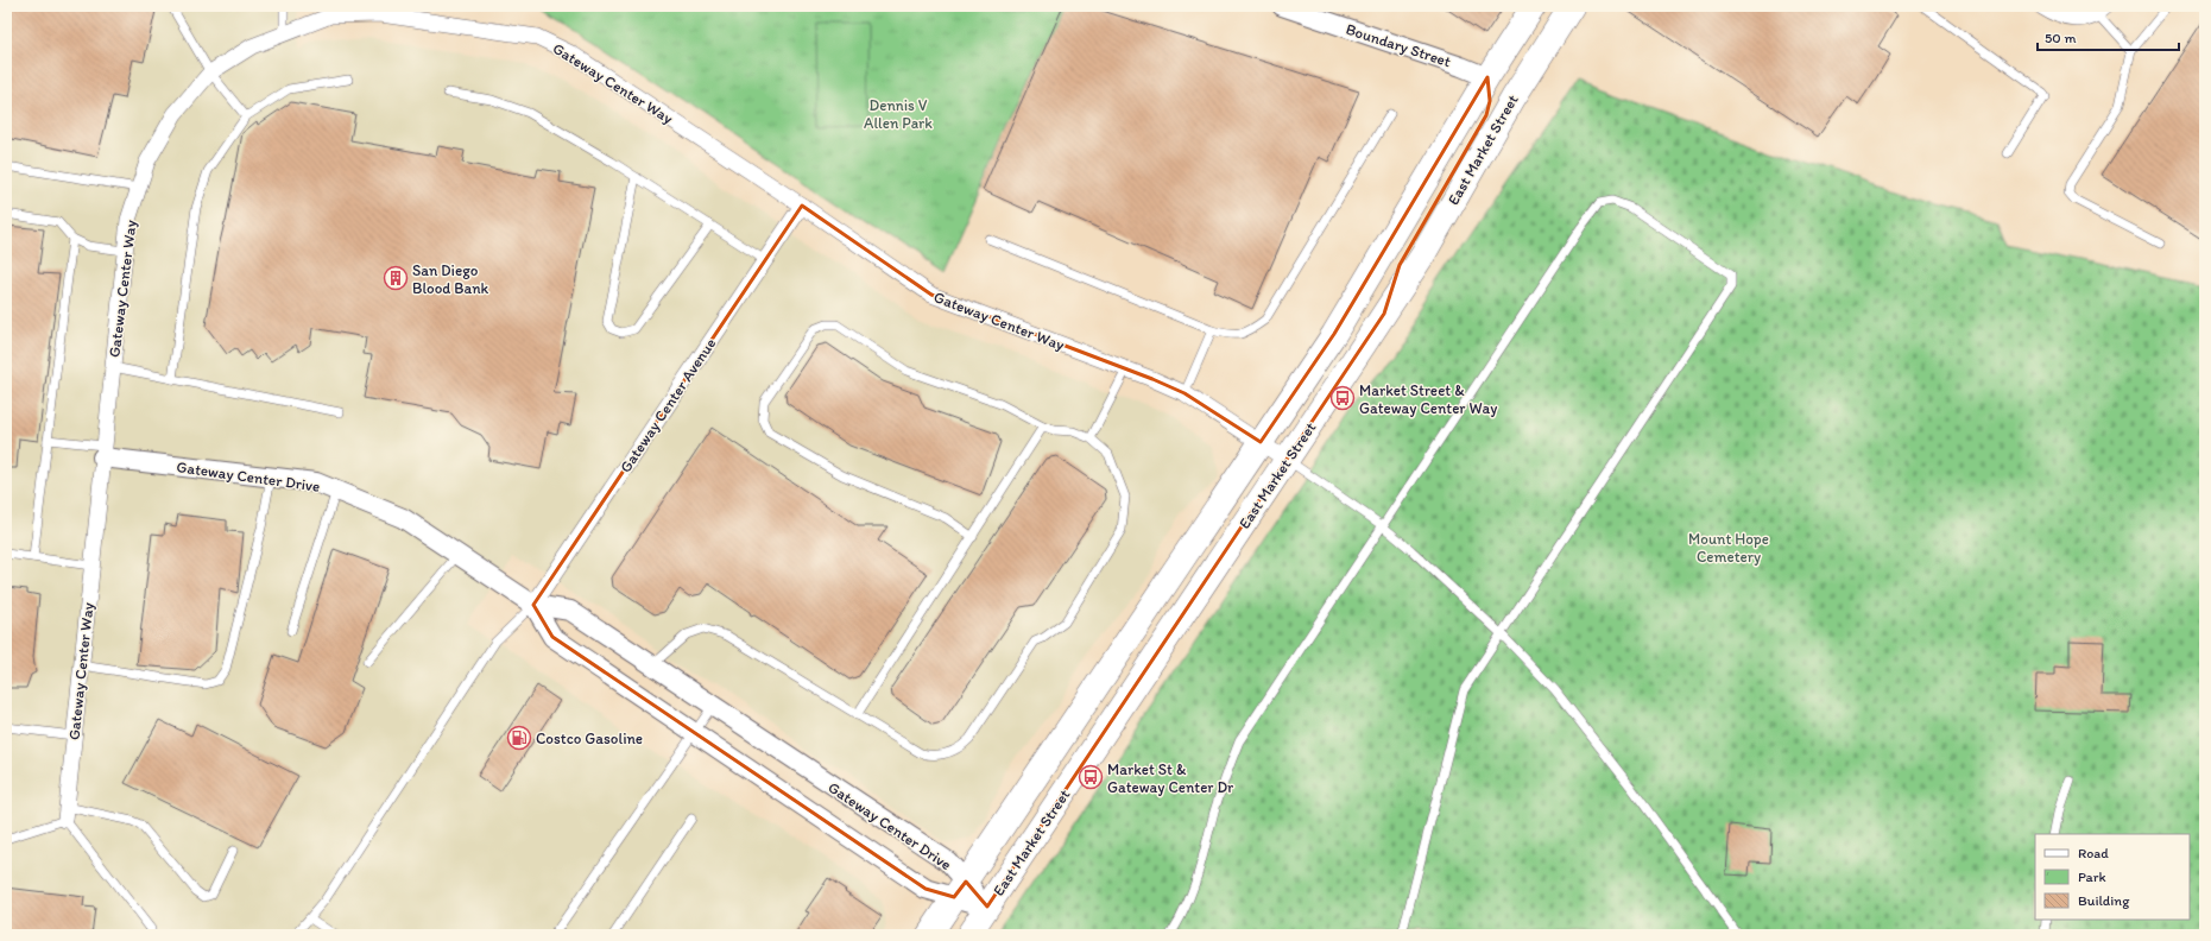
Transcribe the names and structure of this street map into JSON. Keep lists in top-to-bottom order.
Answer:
{
  "streets": {
    "main road": ["East Market Street"],
    "street": [
      "Boundary Street",
      "Gateway Center Way",
      "Gateway Center Avenue",
      "Gateway Center Drive"
    ]
  },
  "crossings": [
    ["Boundary Street", "East Market Street"],
    ["Gateway Center Way", "East Market Street"],
    ["Gateway Center Way", "Gateway Center Avenue"],
    ["Gateway Center Way", "Gateway Center Drive"],
    ["East Market Street", "Gateway Center Drive"],
    ["Gateway Center Avenue", "Gateway Center Drive"]
  ],
  "parks": ["Dennis V Allen Park", "Mount Hope Cemetery"],
  "places": {
    "building": ["San Diego Blood Bank"],
    "bus stop": ["Market Street & Gateway Center Way", "Market St & Gateway Center Dr"],
    "fuel station": ["Costco Gasoline"]
  },
  "legend": ["Road", "Park", "Building"],
  "scale_bar": "50 m"
}
